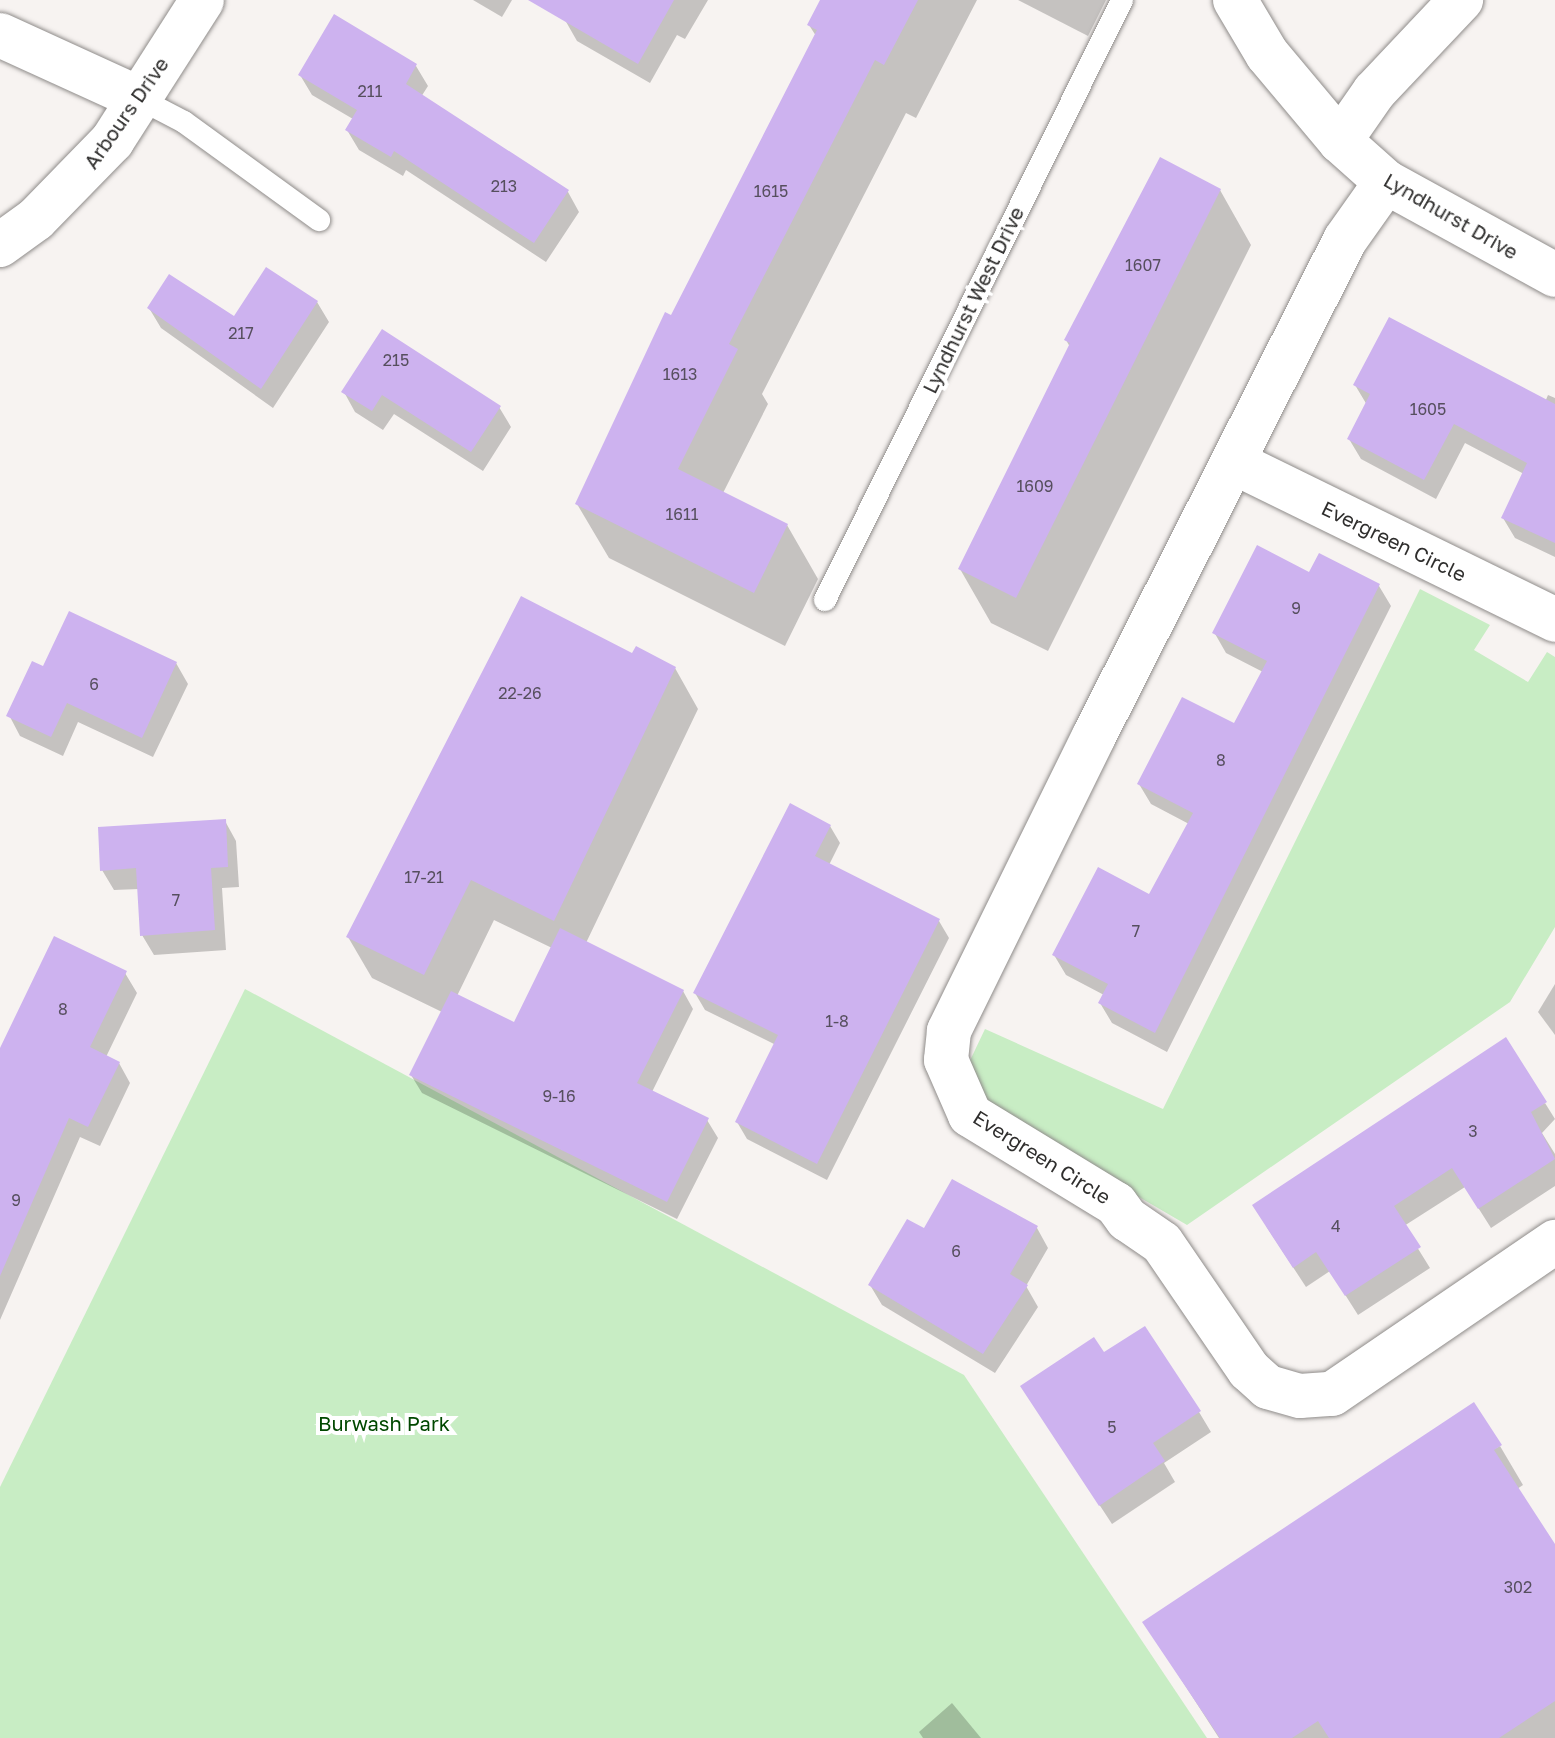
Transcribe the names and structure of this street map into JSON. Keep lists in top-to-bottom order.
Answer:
{
  "streets": {
    "street": ["Arbours Drive", "Lyndhurst Drive", "Evergreen Circle"],
    "lane": ["Lyndhurst West Drive"]
  },
  "crossings": [
    ["Lyndhurst Drive", "Evergreen Circle"]
  ],
  "parks": ["Burwash Park"],
  "house_numbers": [
    "211",
    "213",
    "1615",
    "1607",
    "217",
    "215",
    "1613",
    "1605",
    "1609",
    "1611",
    "9",
    "6",
    "22-26",
    "8",
    "17-21",
    "7",
    "7",
    "8",
    "1-8",
    "9-16",
    "3",
    "9",
    "4",
    "6",
    "5",
    "302"
  ]
}
